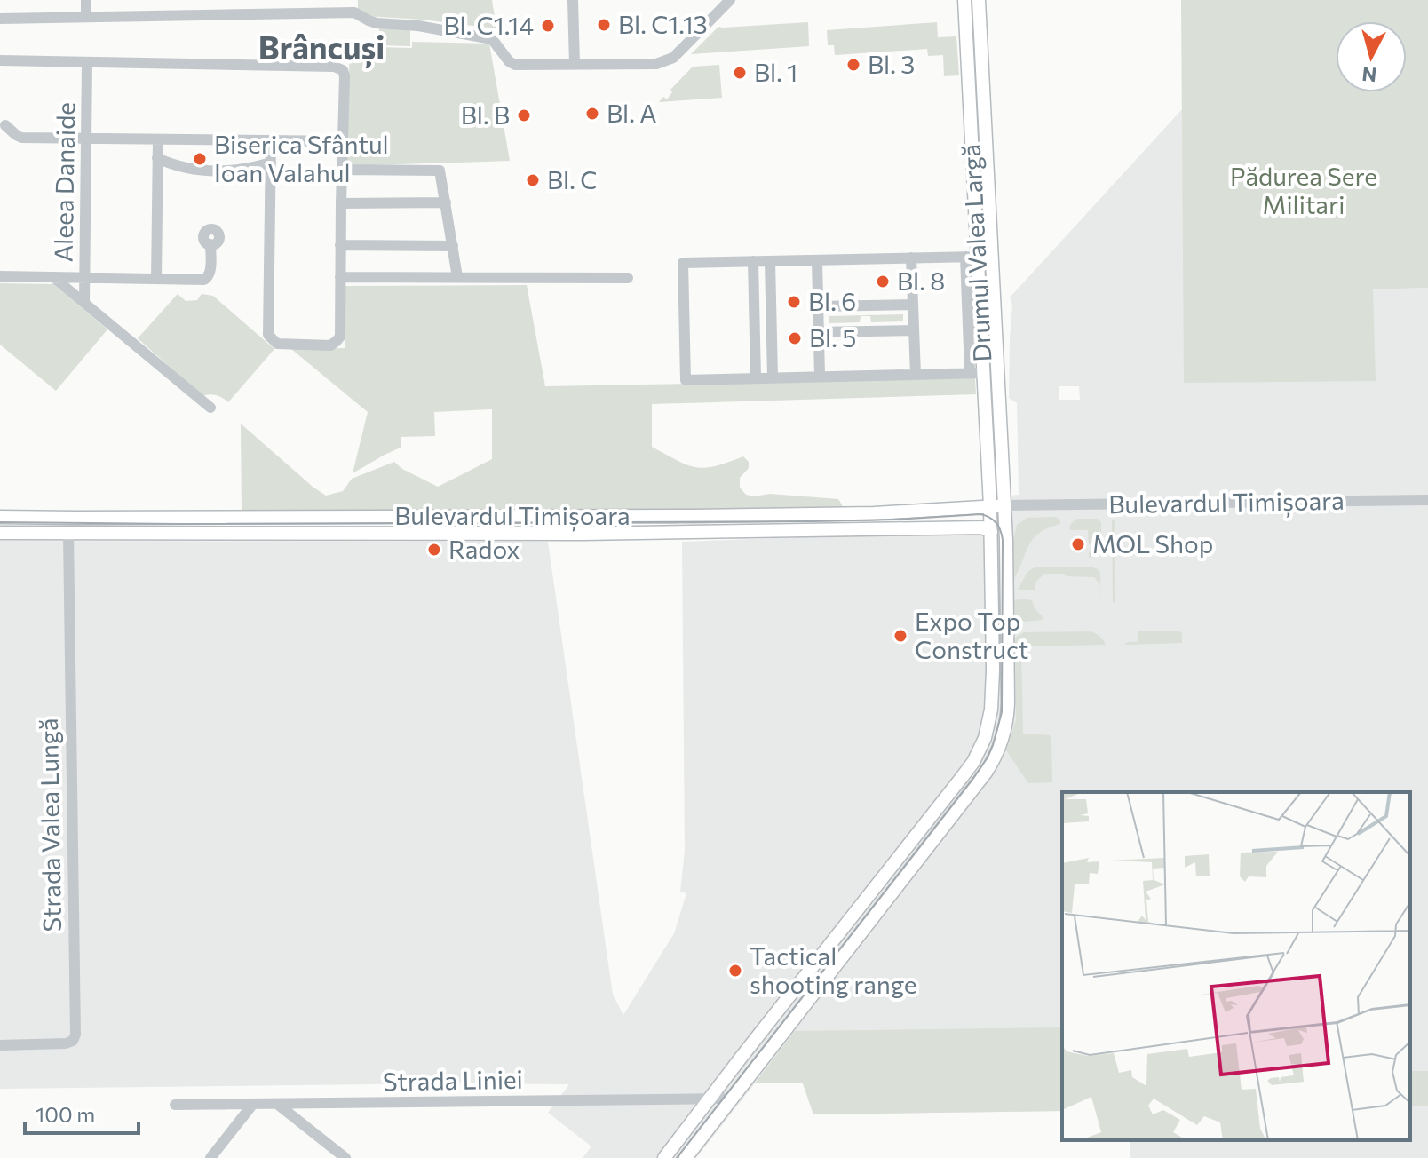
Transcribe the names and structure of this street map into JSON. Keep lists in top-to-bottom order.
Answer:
{
  "streets": {
    "main road": ["Drumul Valea Largă", "Bulevardul Timișoara"],
    "street": ["Aleea Danaide", "Strada Valea Lungă", "Strada Liniei"]
  },
  "crossings": [
    ["Drumul Valea Largă", "Bulevardul Timișoara"],
    ["Drumul Valea Largă", "Strada Liniei"],
    ["Bulevardul Timișoara", "Strada Valea Lungă"]
  ],
  "districts": ["Brâncuși"],
  "parks": ["Pădurea Sere Militari"],
  "places": [
    "Bl. C1.13",
    "Bl. C1.14",
    "Bl. 3",
    "Bl. 1",
    "Bl. A",
    "Bl. B",
    "Biserica Sfântul Ioan Valahul",
    "Bl. C",
    "Bl. 8",
    "Bl. 6",
    "Bl. 5",
    "MOL Shop",
    "Radox",
    "Expo Top Construct",
    "Tactical shooting range"
  ],
  "scale_bar": "100 m",
  "north": "bottom"
}
